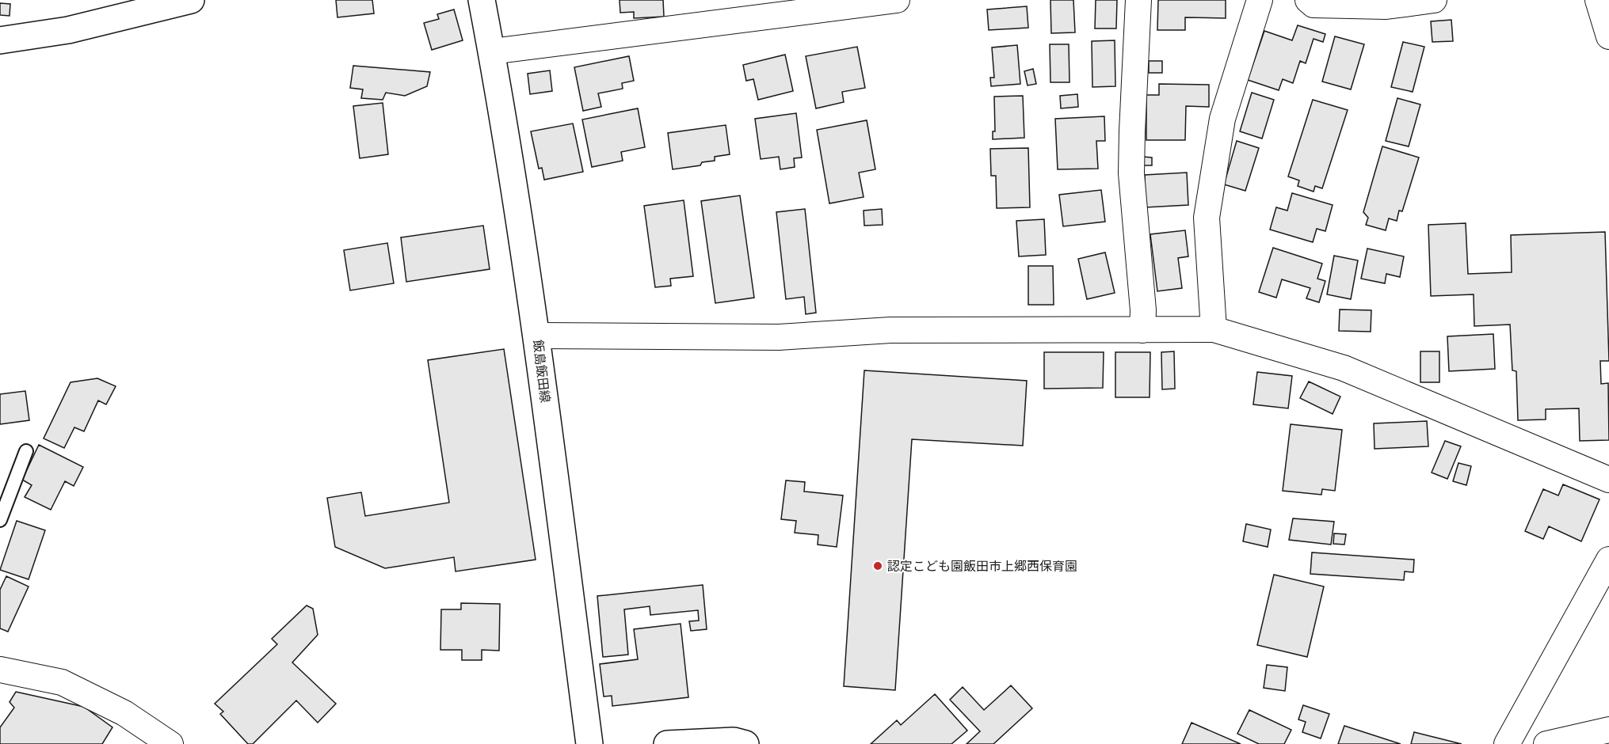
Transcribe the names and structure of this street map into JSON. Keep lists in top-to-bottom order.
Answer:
{
  "streets": {
    "main road": ["飯島飯田線"]
  },
  "places": ["認定こども園飯田市上郷西保育園"]
}
